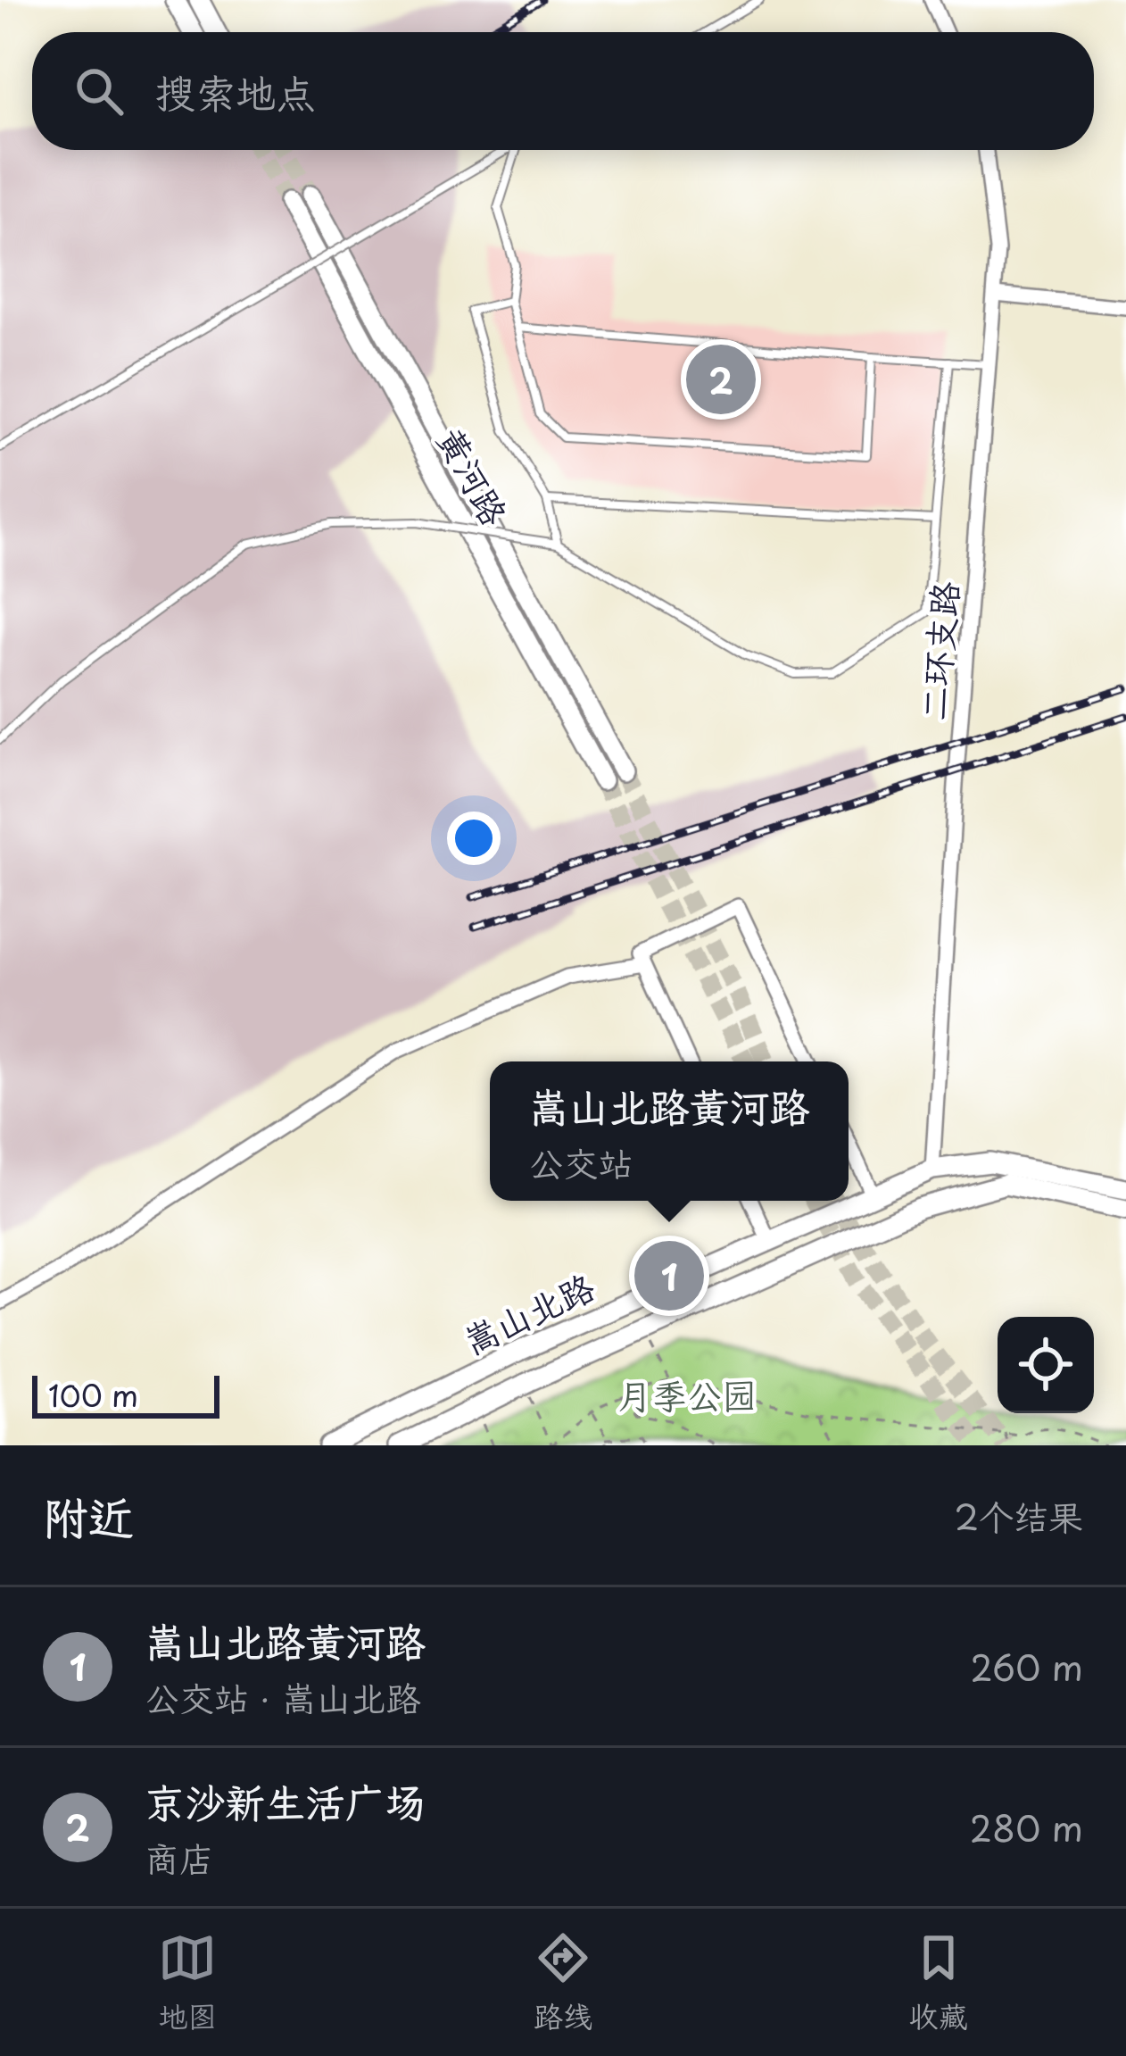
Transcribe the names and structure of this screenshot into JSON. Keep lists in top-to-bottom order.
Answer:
{
  "streets": {
    "main road": ["黄河路", "嵩山北路"],
    "street": ["二环支路"]
  },
  "crossings": [
    ["二环支路", "嵩山北路"]
  ],
  "parks": ["月季公园"],
  "scale_bar": "100 m",
  "page": {
    "search": "搜索地点",
    "pins": ["2", "1"],
    "popup": ["嵩山北路黄河路", "公交站"],
    "scale": "100 m",
    "heading": ["附近", "2个结果"],
    "list": [
      {
        "mark": "1",
        "name": "嵩山北路黄河路",
        "note": "公交站 · 嵩山北路",
        "value": "260 m"
      },
      {
        "mark": "2",
        "name": "京沙新生活广场",
        "note": "商店",
        "value": "280 m"
      }
    ],
    "nav": ["地图", "路线", "收藏"]
  }
}
